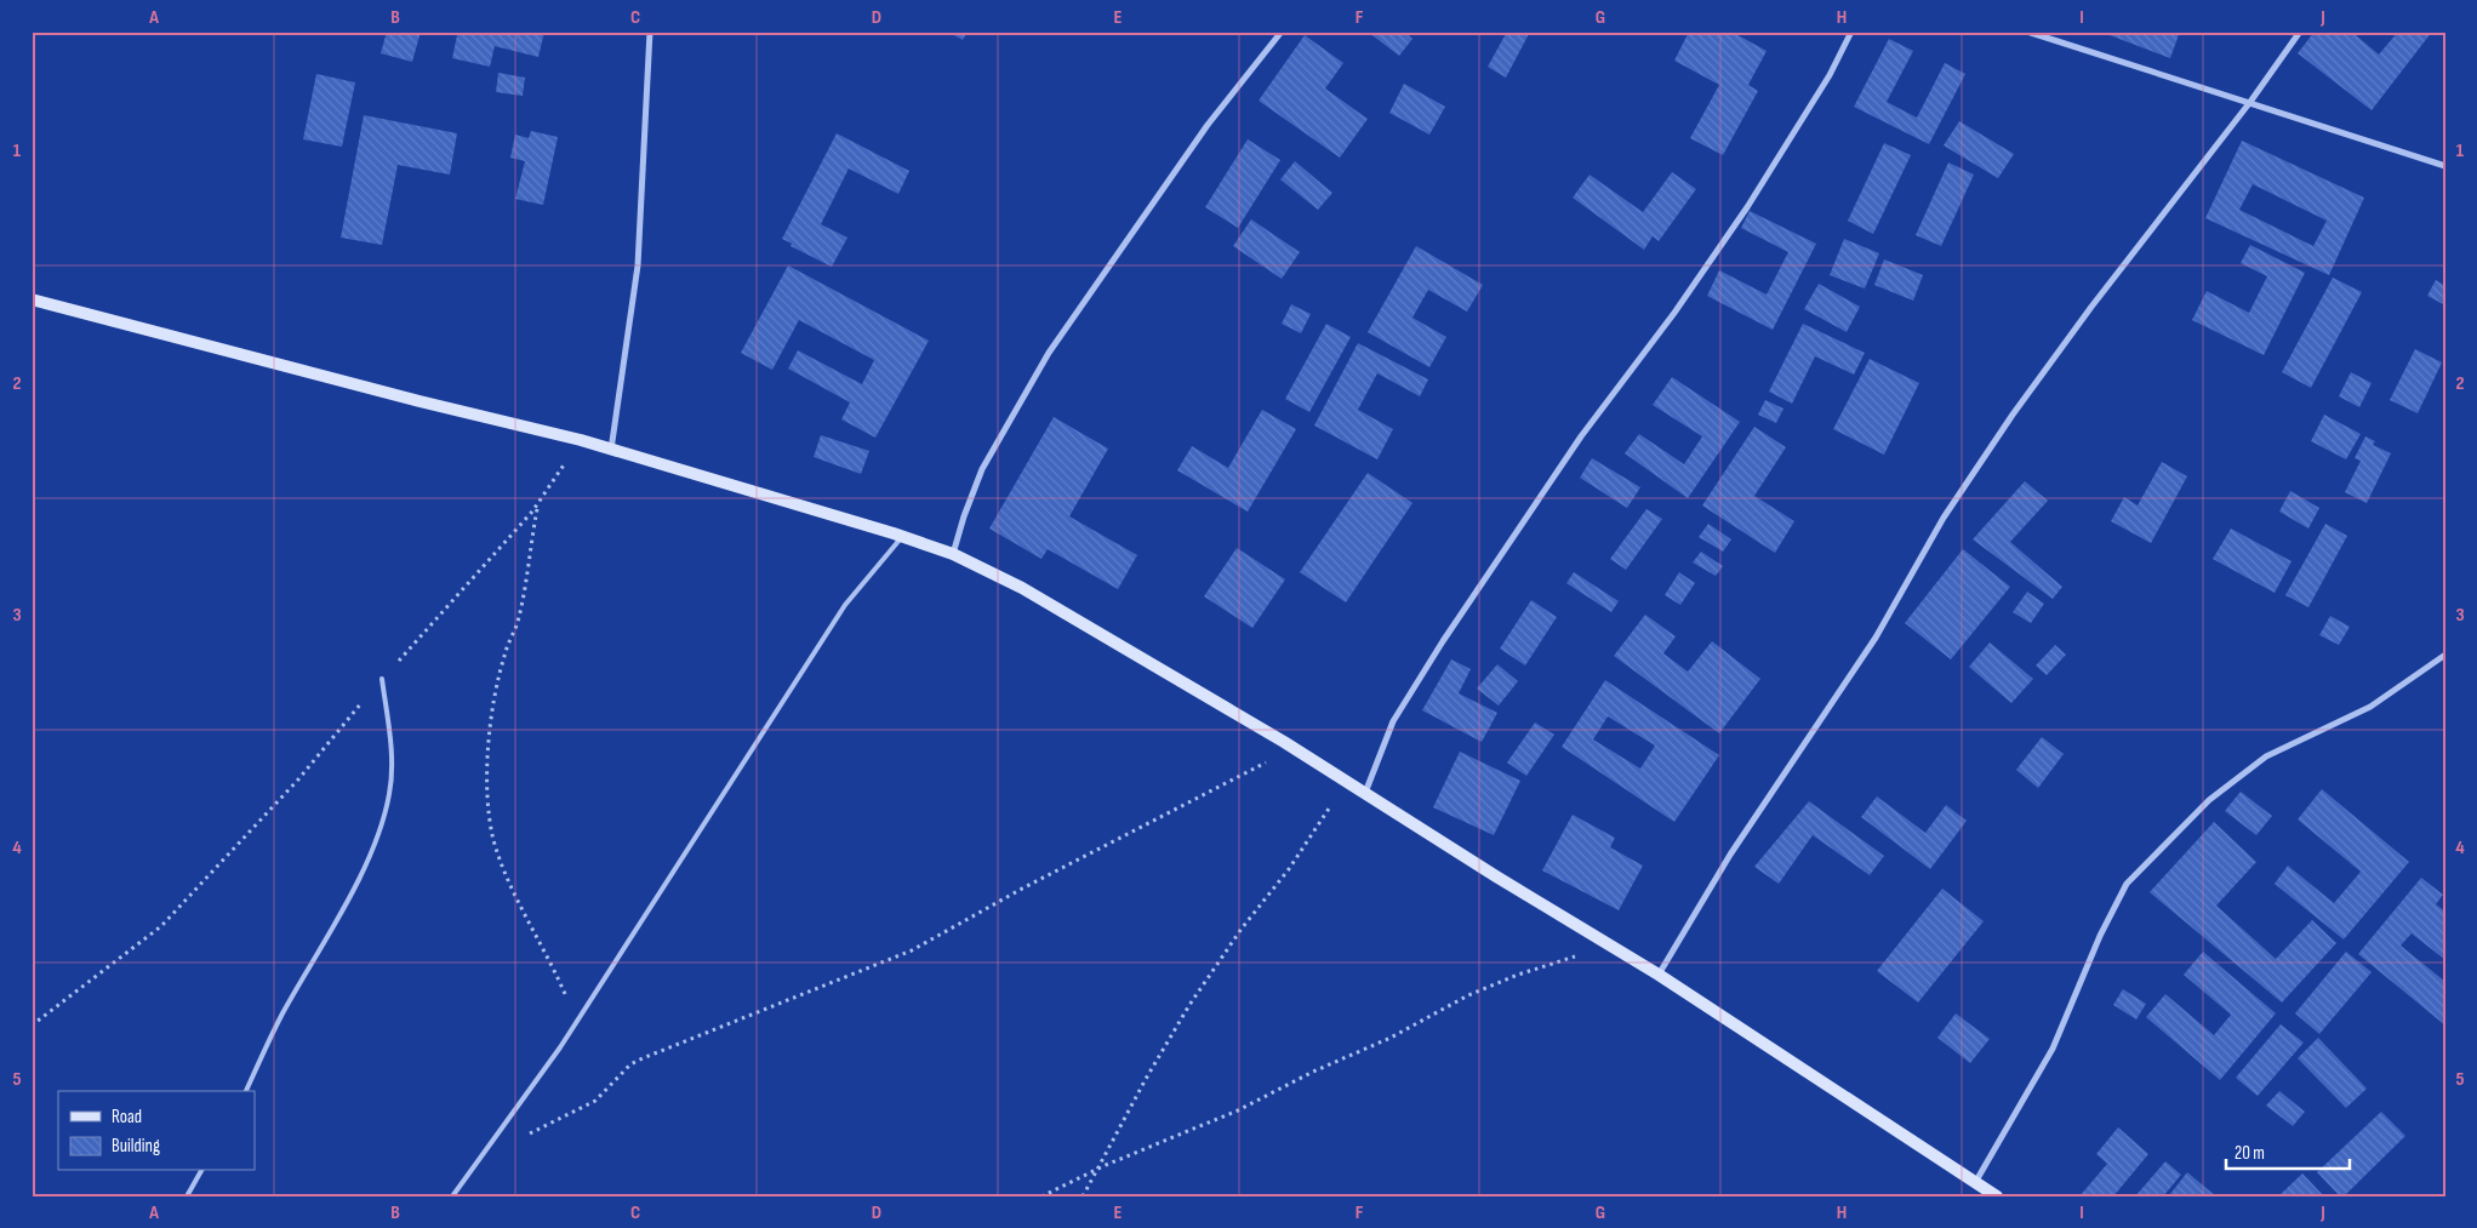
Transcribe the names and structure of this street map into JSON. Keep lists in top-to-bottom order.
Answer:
{
  "legend": ["Road", "Building"],
  "scale_bar": "20 m",
  "grid": {
    "columns": [
      "A",
      "B",
      "C",
      "D",
      "E",
      "F",
      "G",
      "H",
      "I",
      "J"
    ],
    "rows": [
      "1",
      "2",
      "3",
      "4",
      "5"
    ]
  }
}
